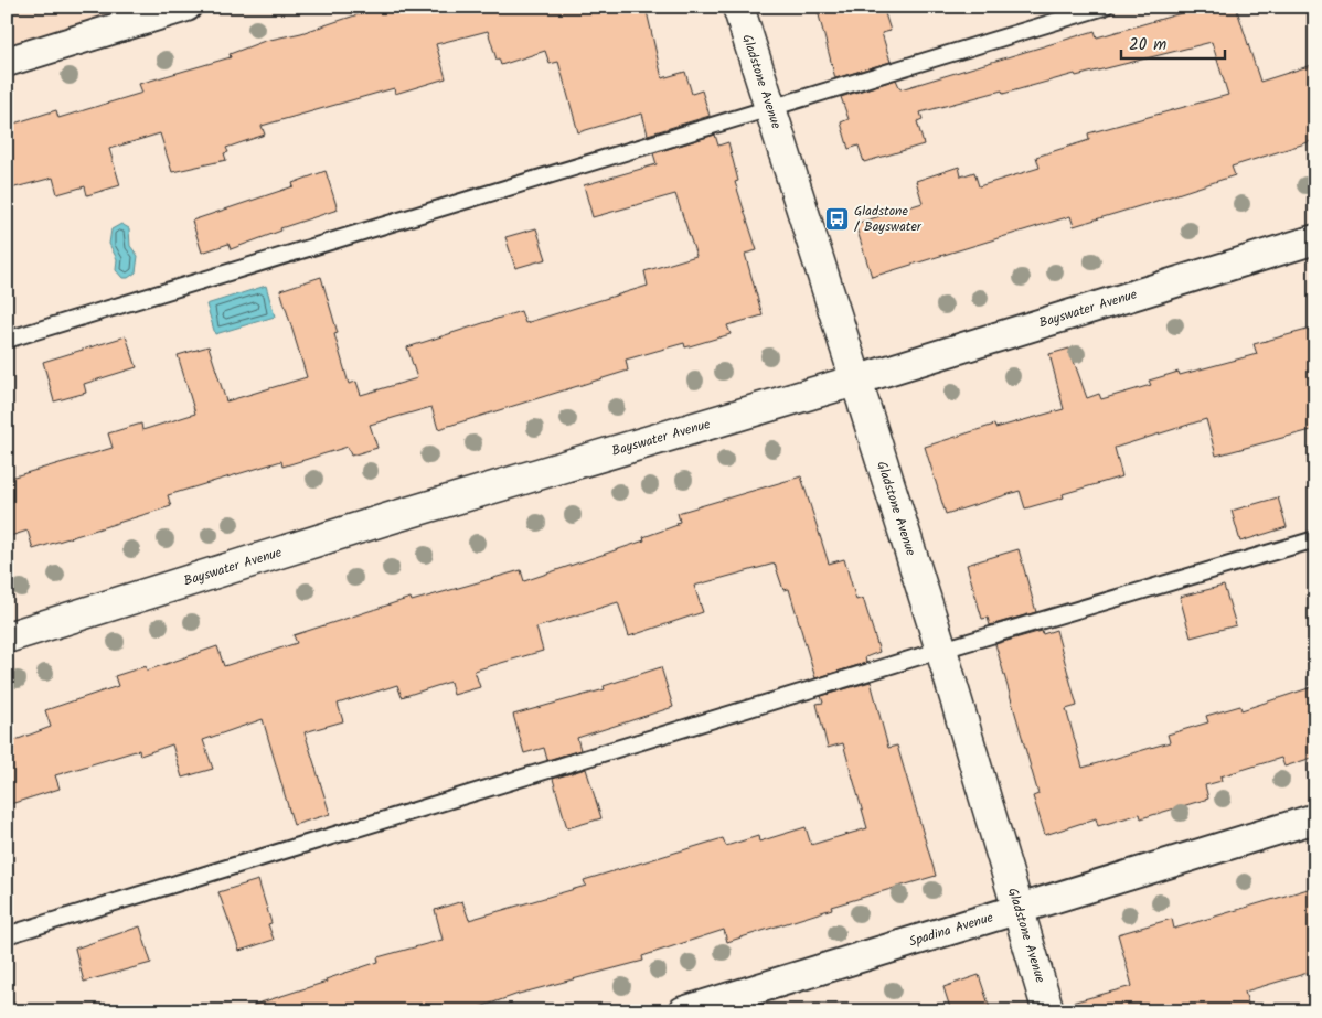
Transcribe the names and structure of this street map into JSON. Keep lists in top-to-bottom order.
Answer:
{
  "streets": {
    "street": ["Gladstone Avenue", "Bayswater Avenue", "Spadina Avenue"]
  },
  "crossings": [
    ["Gladstone Avenue", "Bayswater Avenue"],
    ["Gladstone Avenue", "Spadina Avenue"]
  ],
  "places": {
    "bus stop": ["Gladstone / Bayswater"]
  },
  "scale_bar": "20 m"
}
